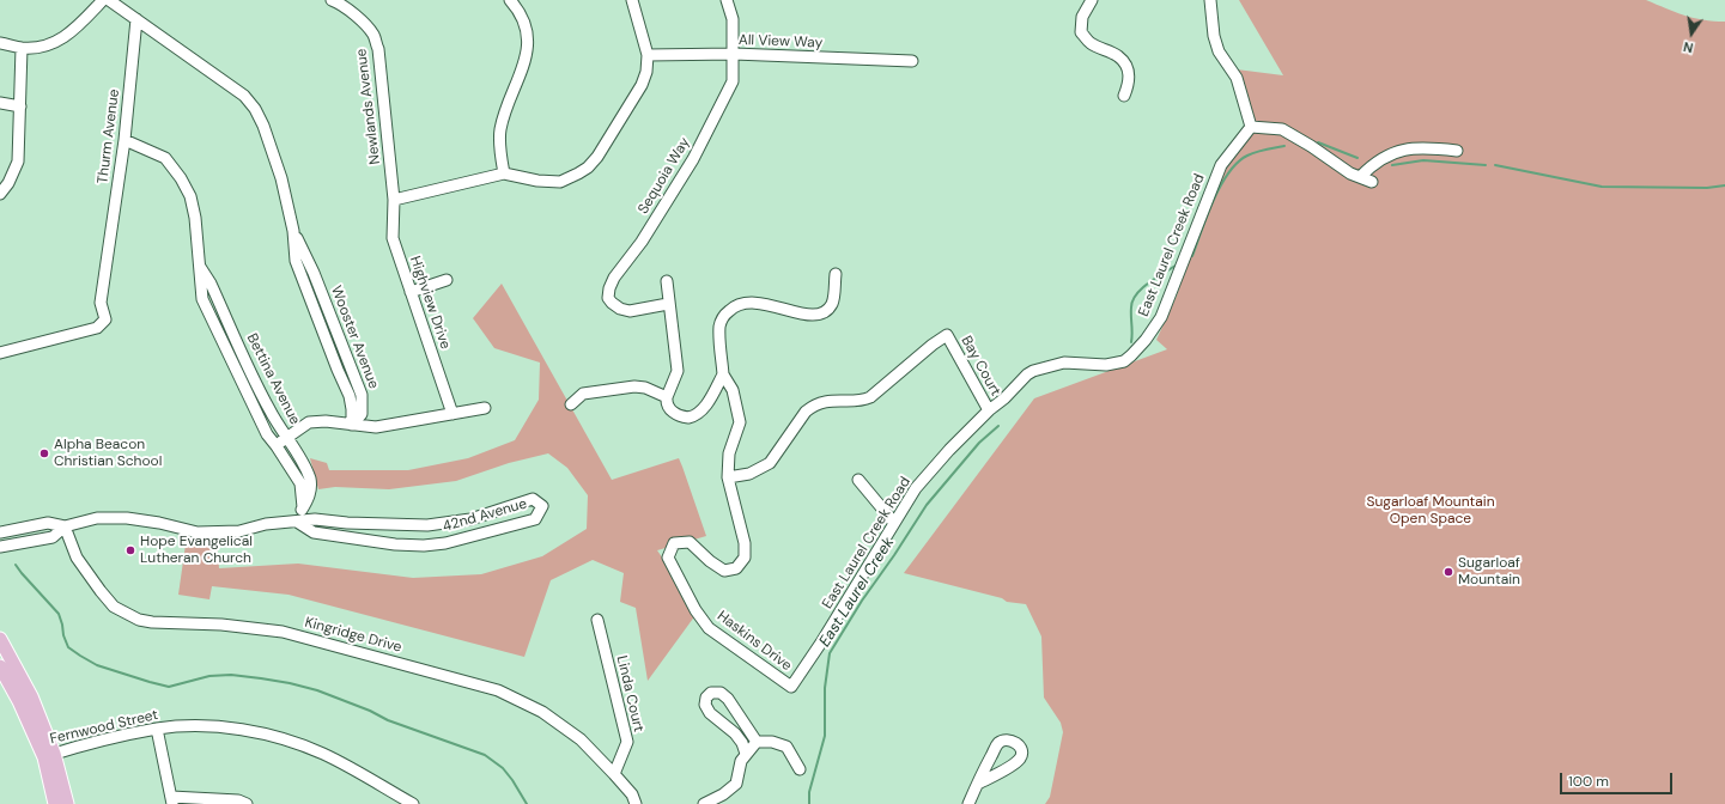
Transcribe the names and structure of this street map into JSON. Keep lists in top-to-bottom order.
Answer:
{
  "streets": {
    "street": [
      "All View Way",
      "Newlands Avenue",
      "Thurm Avenue",
      "Sequoia Way",
      "East Laurel Creek Road",
      "Highview Drive",
      "Wooster Avenue",
      "Bay Court",
      "Bettina Avenue",
      "42nd Avenue",
      "Kingridge Drive",
      "Haskins Drive",
      "Linda Court",
      "Fernwood Street"
    ]
  },
  "crossings": [
    ["All View Way", "Sequoia Way"],
    ["Newlands Avenue", "Highview Drive"],
    ["Thurm Avenue", "Wooster Avenue"],
    ["Thurm Avenue", "Bettina Avenue"],
    ["East Laurel Creek Road", "Bay Court"],
    ["East Laurel Creek Road", "Haskins Drive"],
    ["Bay Court", "Haskins Drive"],
    ["Bettina Avenue", "42nd Avenue"],
    ["42nd Avenue", "Kingridge Drive"],
    ["Kingridge Drive", "Linda Court"]
  ],
  "water": ["East Laurel Creek"],
  "parks": ["Sugarloaf Mountain Open Space"],
  "places": ["Alpha Beacon Christian School", "Hope Evangelical Lutheran Church", "Sugarloaf Mountain"],
  "scale_bar": "100 m",
  "north": "bottom"
}
